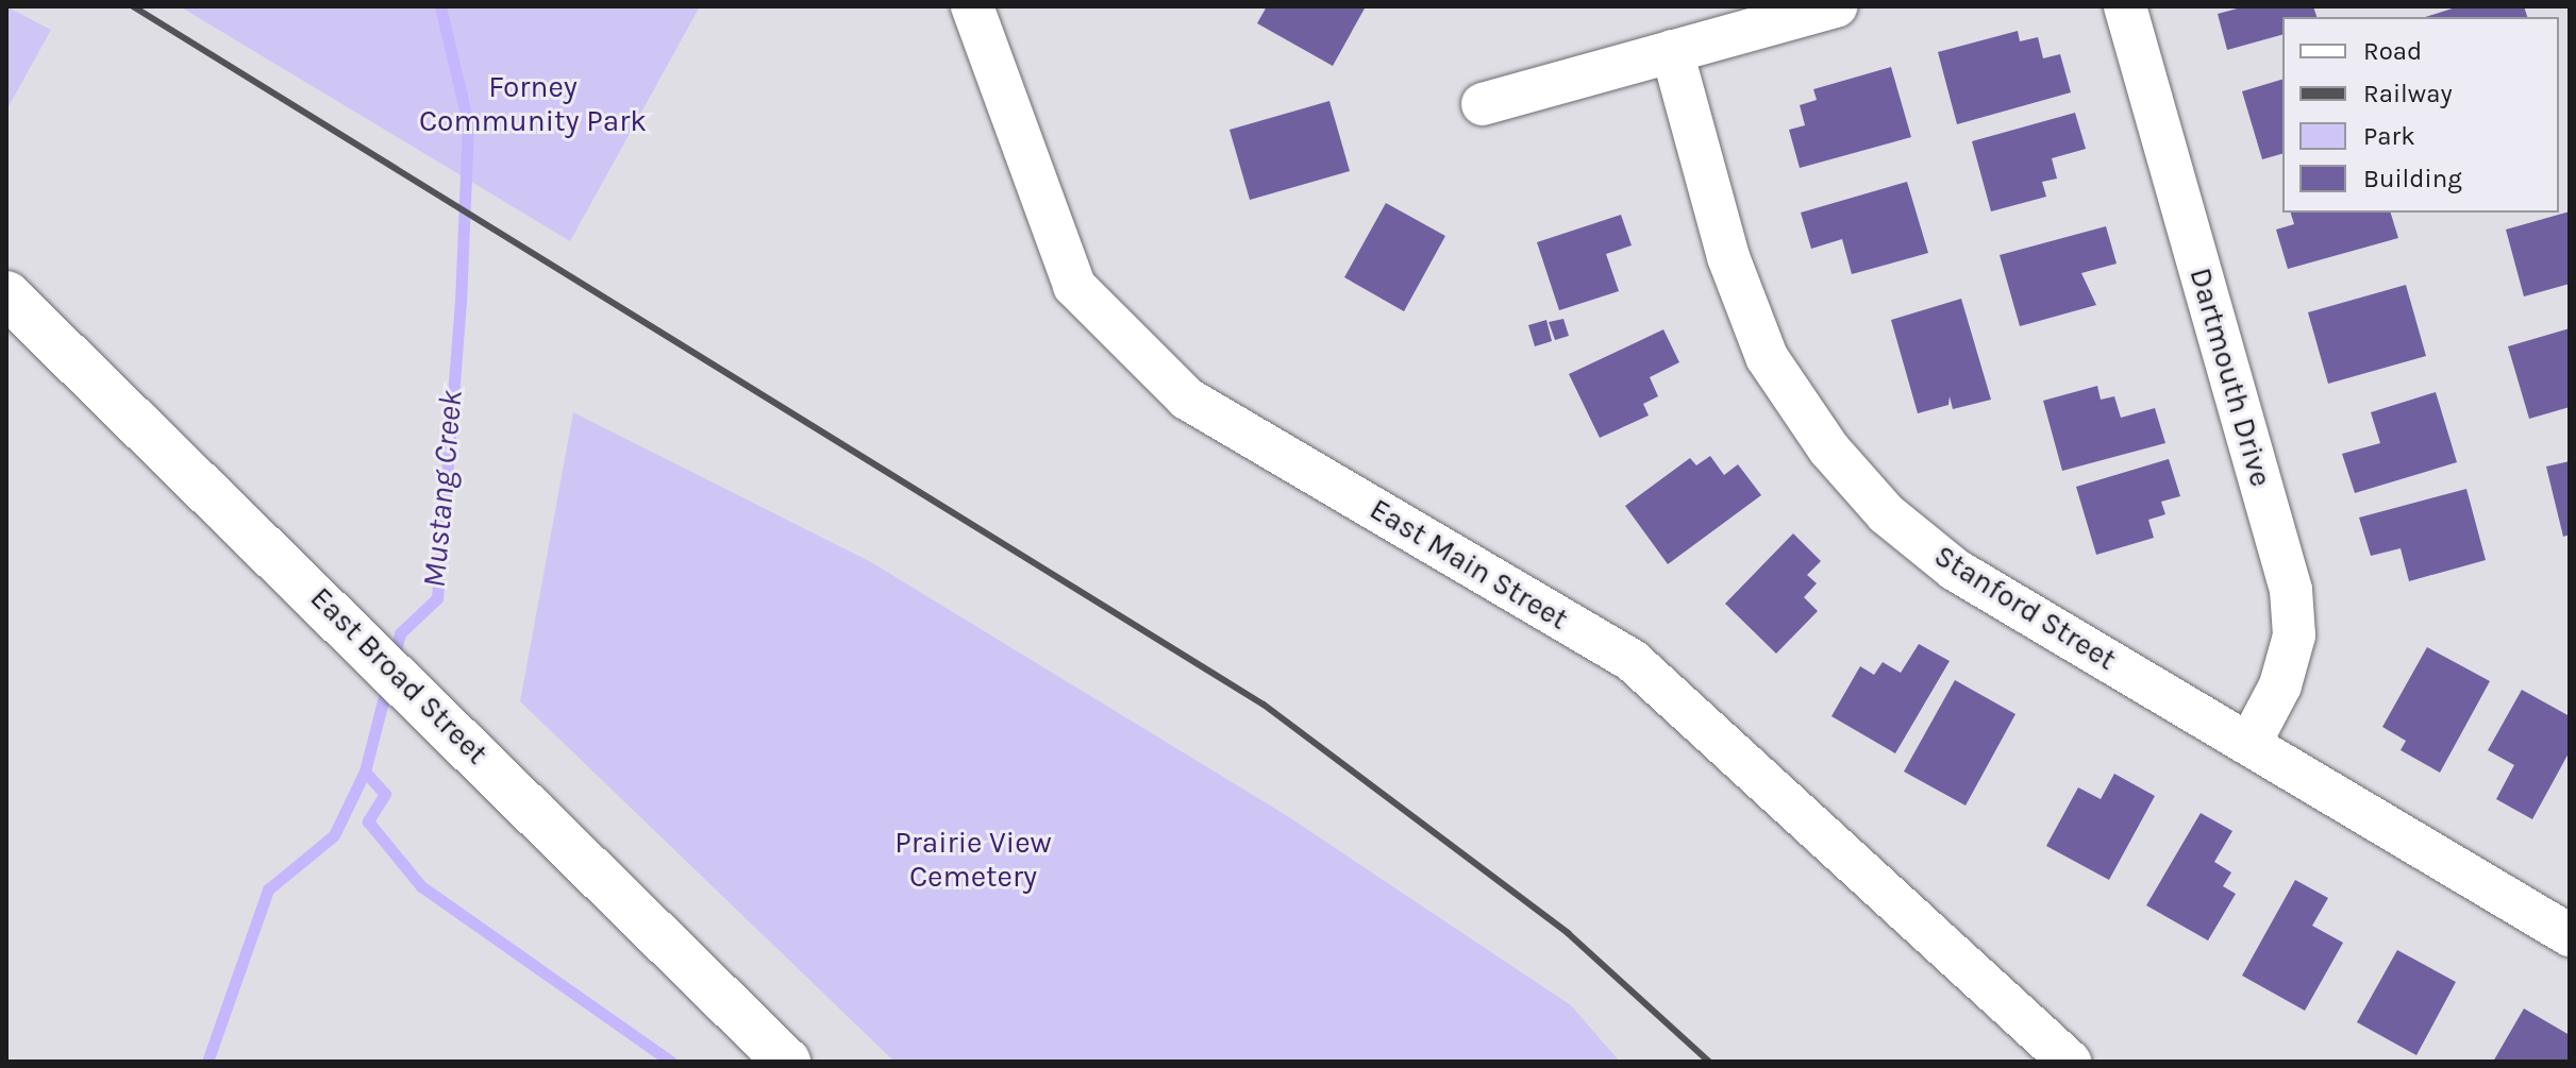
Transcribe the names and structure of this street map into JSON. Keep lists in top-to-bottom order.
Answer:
{
  "streets": {
    "main road": ["East Broad Street"],
    "street": ["Dartmouth Drive", "East Main Street", "Stanford Street"]
  },
  "crossings": [
    ["Dartmouth Drive", "Stanford Street"]
  ],
  "water": ["Mustang Creek"],
  "parks": ["Forney Community Park", "Prairie View Cemetery"],
  "legend": [
    "Road",
    "Railway",
    "Park",
    "Building"
  ]
}
